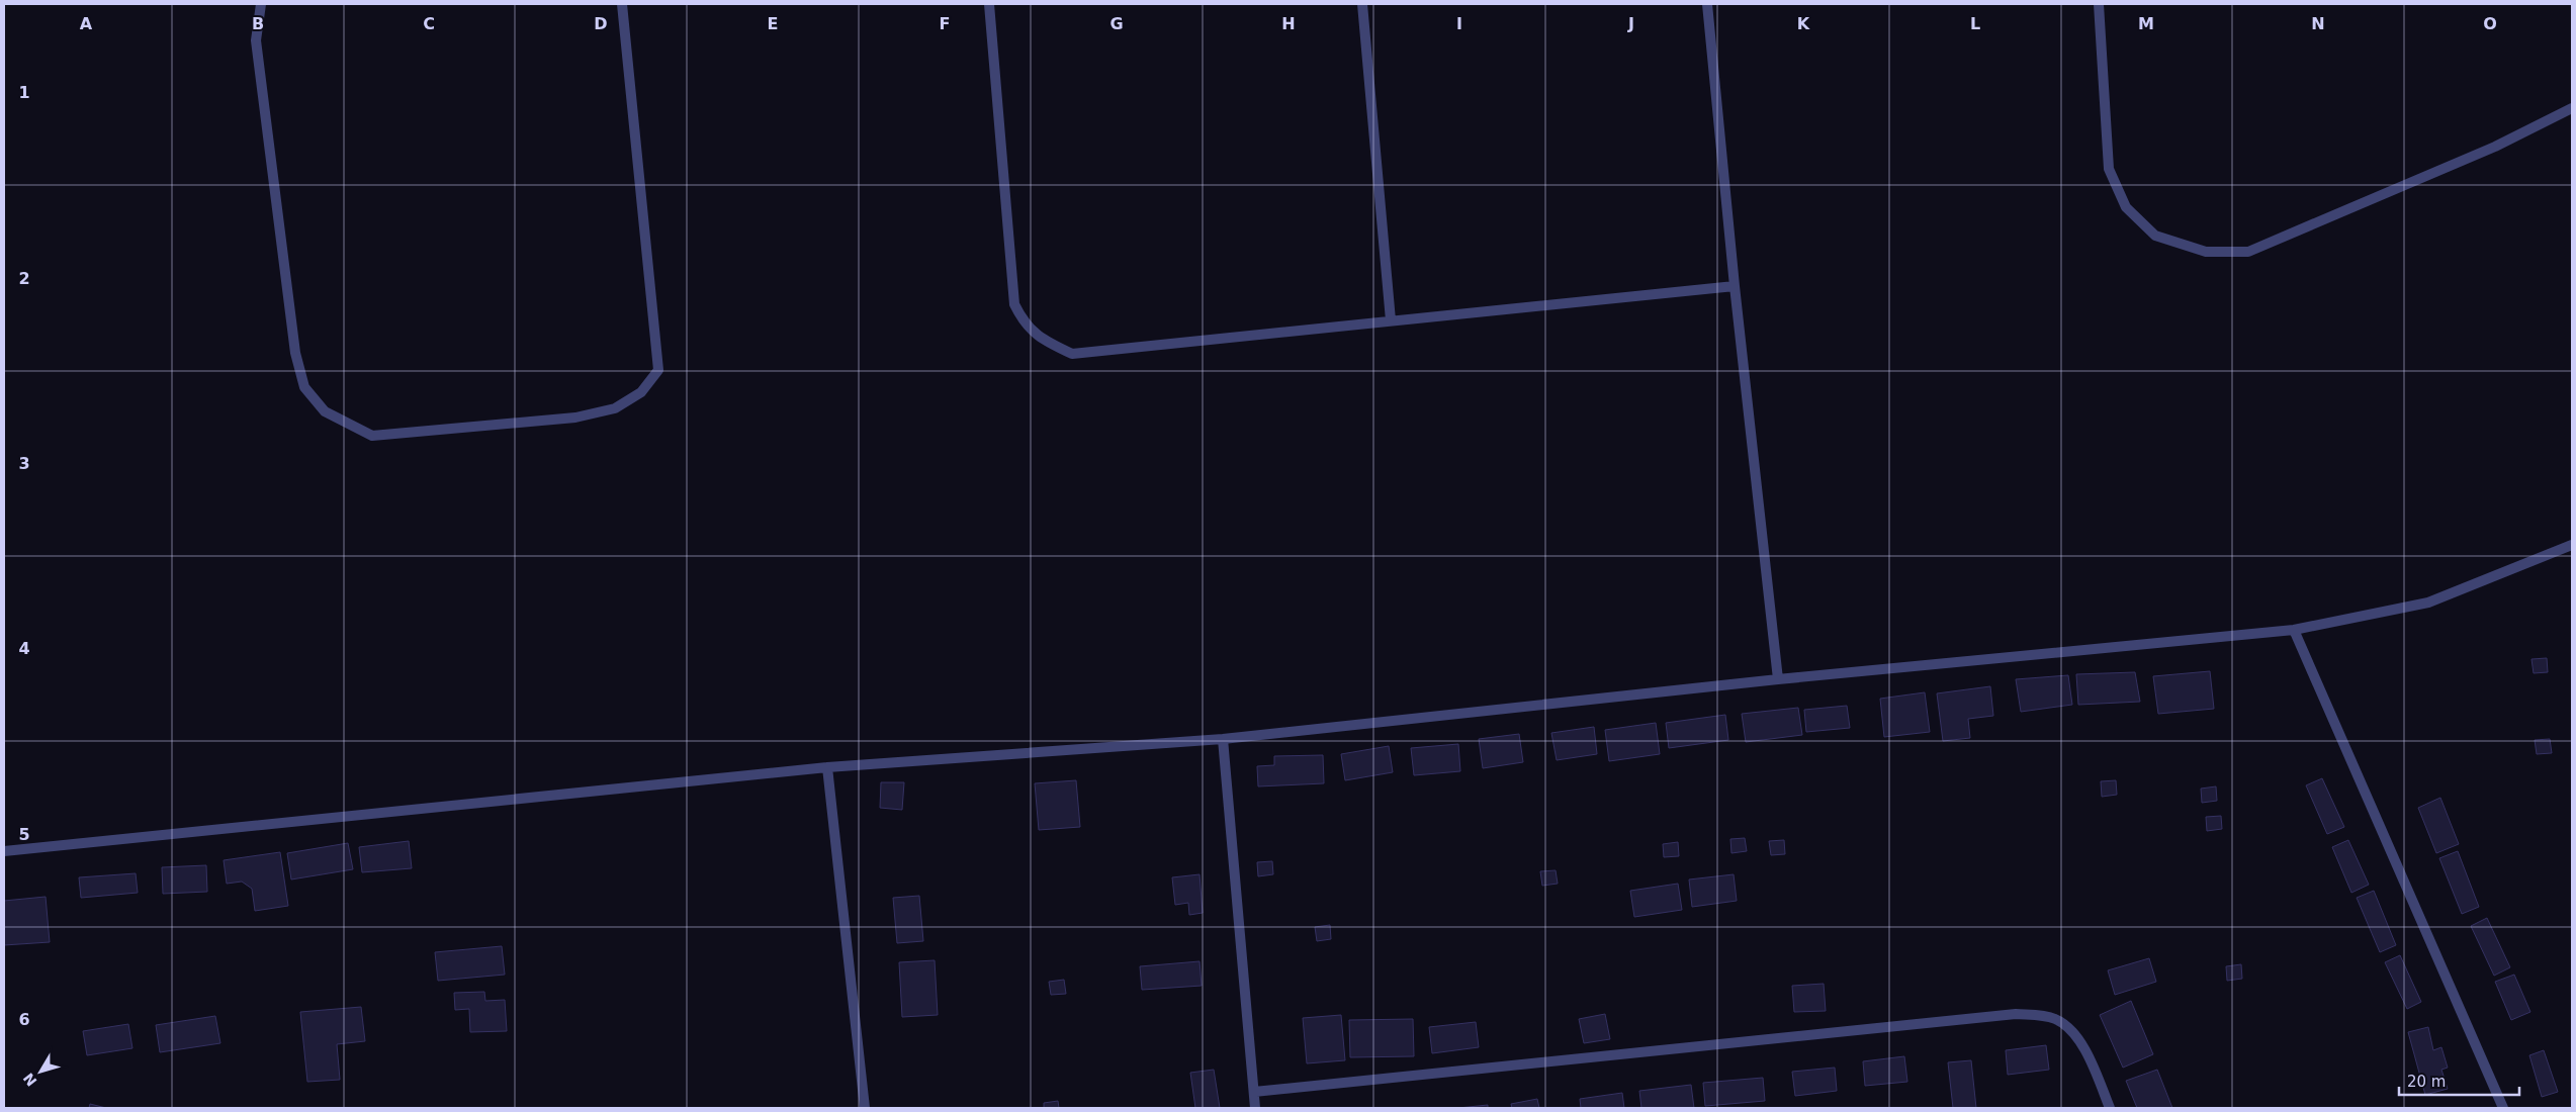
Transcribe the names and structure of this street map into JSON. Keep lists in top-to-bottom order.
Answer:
{
  "scale_bar": "20 m",
  "north": "bottom left",
  "grid": {
    "columns": [
      "A",
      "B",
      "C",
      "D",
      "E",
      "F",
      "G",
      "H",
      "I",
      "J",
      "K",
      "L",
      "M",
      "N",
      "O"
    ],
    "rows": [
      "1",
      "2",
      "3",
      "4",
      "5",
      "6"
    ]
  }
}
